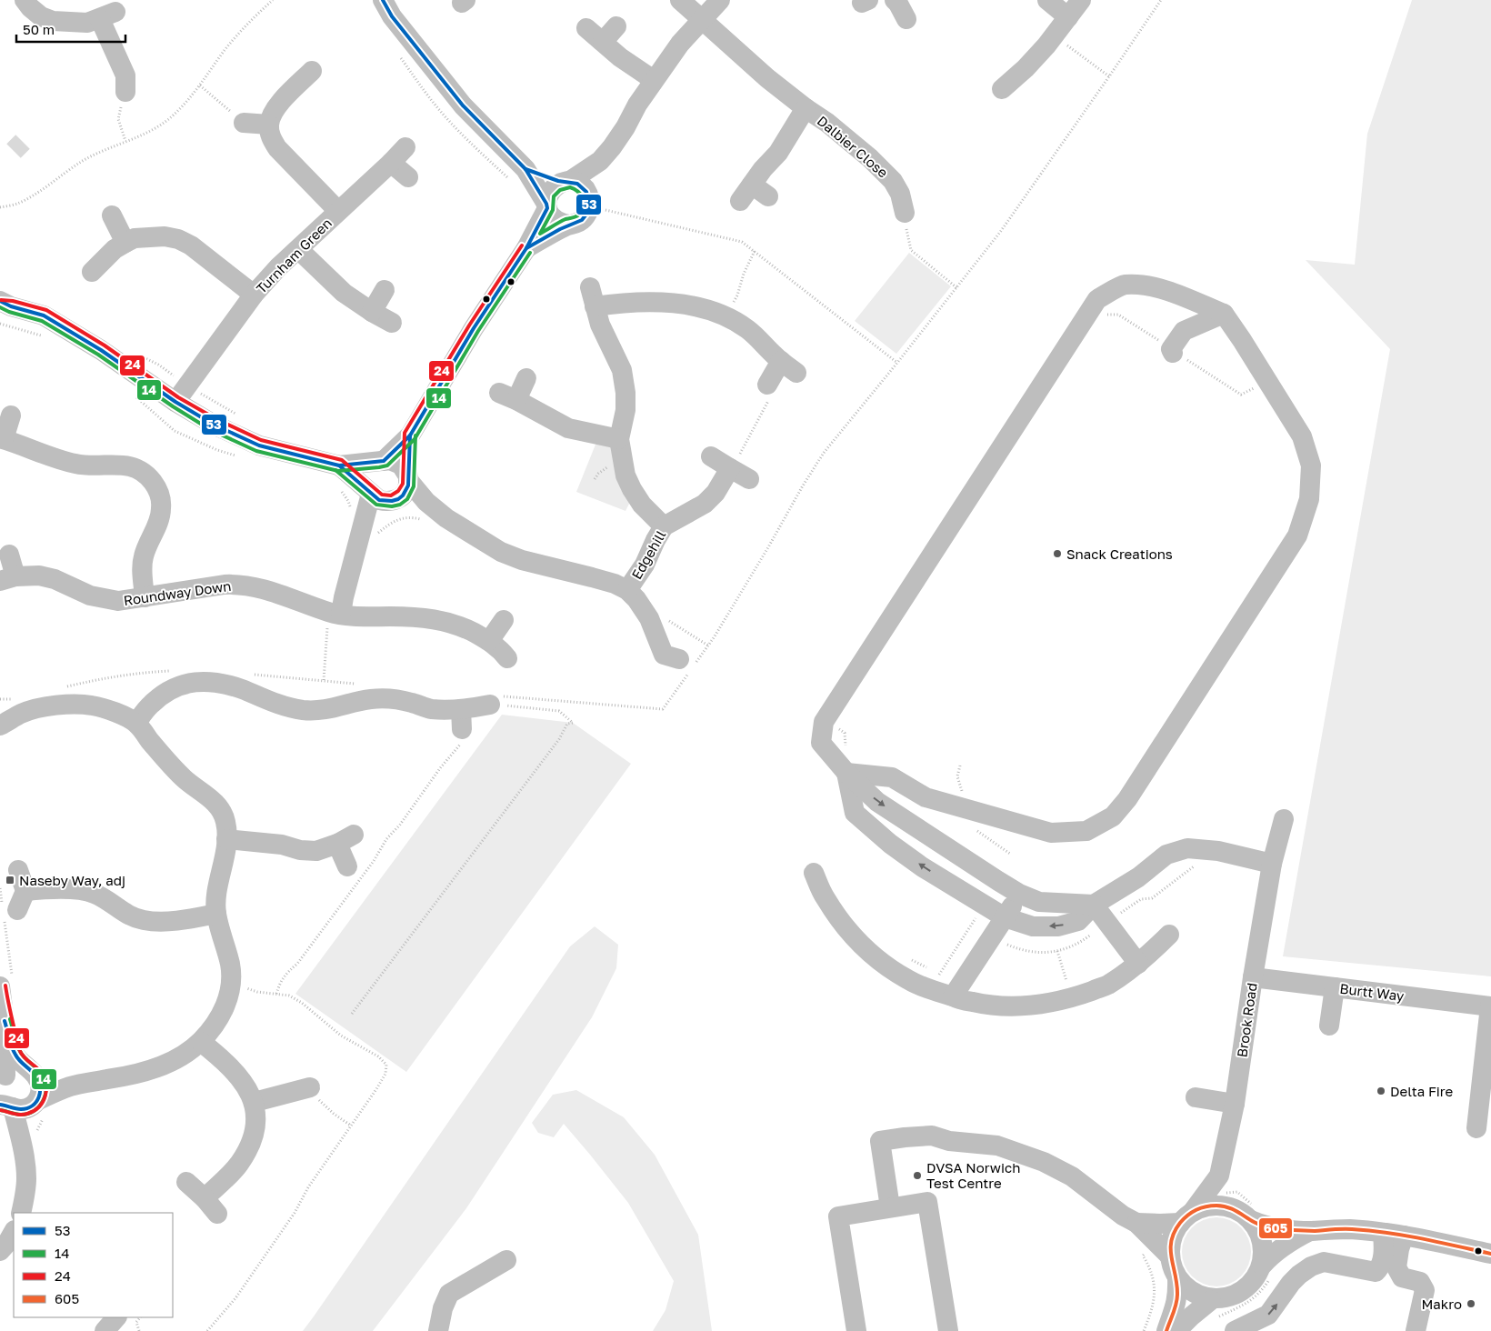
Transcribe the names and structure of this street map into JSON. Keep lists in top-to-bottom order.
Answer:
{
  "streets": {
    "street": [
      "Dalbier Close",
      "Turnham Green",
      "Edgehill",
      "Roundway Down",
      "Burtt Way",
      "Brook Road"
    ]
  },
  "crossings": [
    ["Burtt Way", "Brook Road"]
  ],
  "places": {
    "other": [
      "Snack Creations",
      "Delta Fire",
      "DVSA Norwich Test Centre",
      "Makro"
    ],
    "transit": ["Naseby Way, adj"]
  },
  "lines": [
    "transit line 53",
    "transit line 14",
    "transit line 24",
    "transit line 605"
  ],
  "legend": [
    "53",
    "14",
    "24",
    "605"
  ],
  "scale_bar": "50 m"
}
